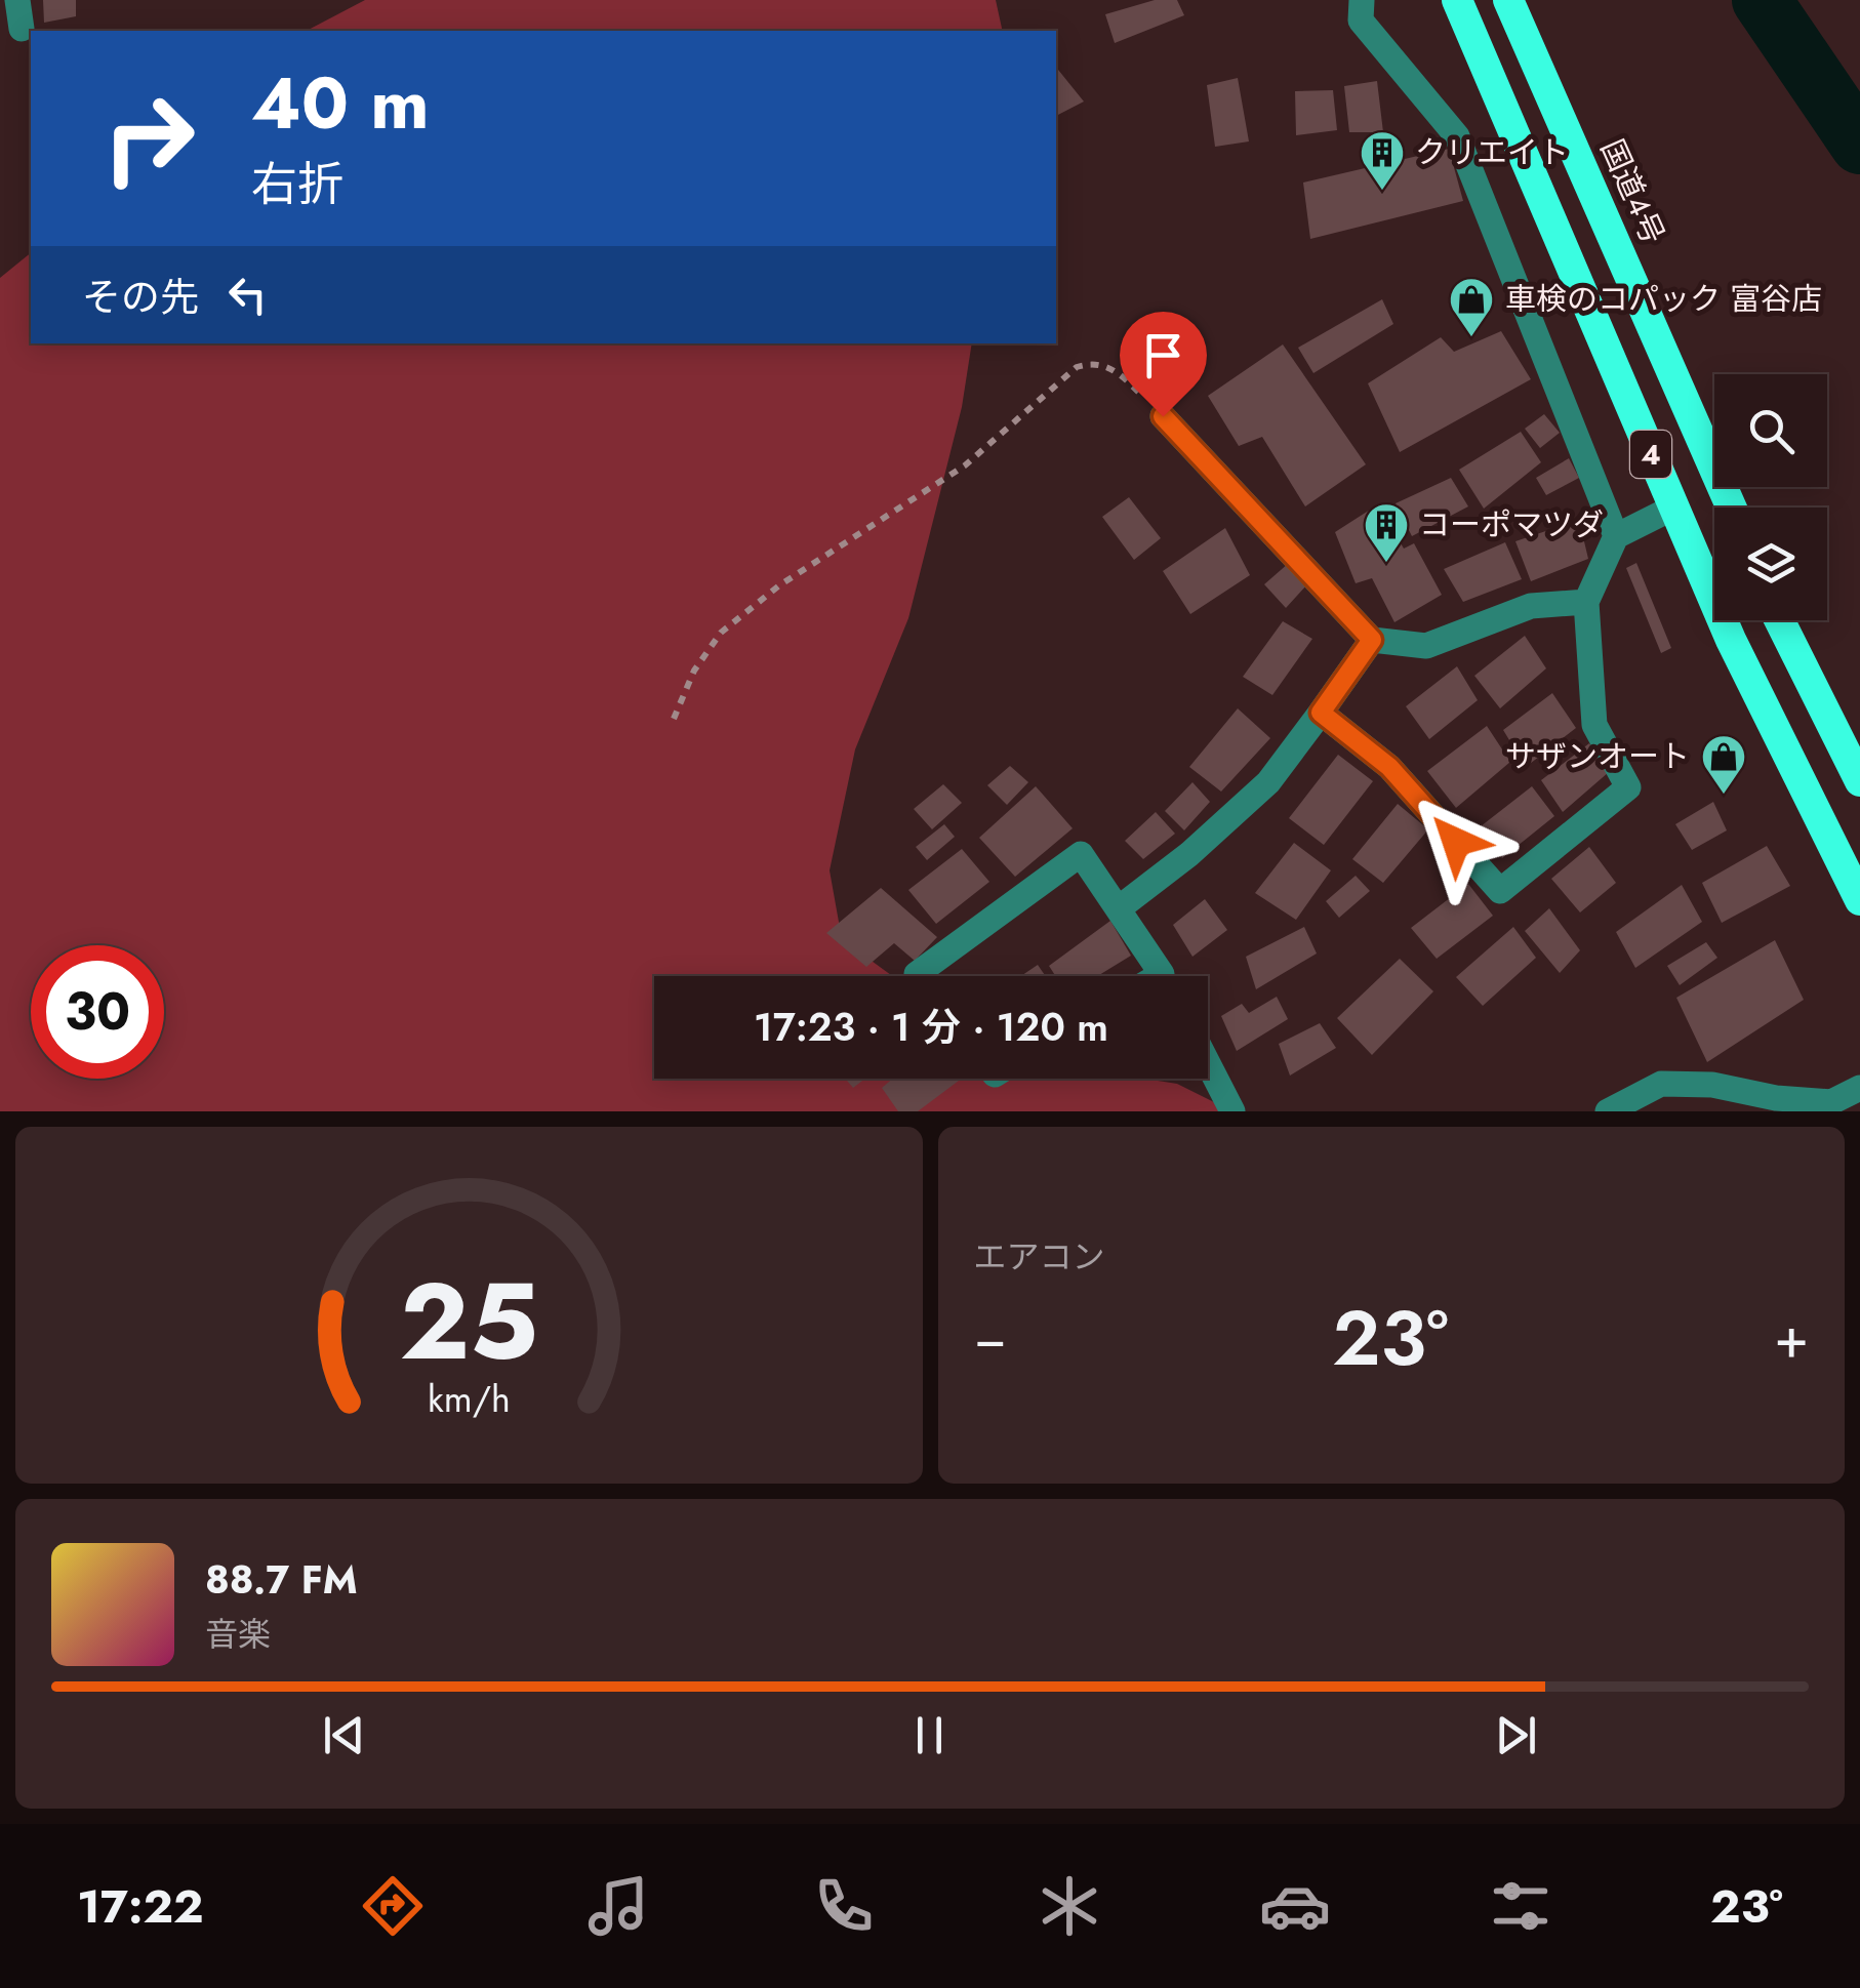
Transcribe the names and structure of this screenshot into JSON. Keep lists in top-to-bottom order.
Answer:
{
  "streets": {
    "highway": ["国道4号", "4"]
  },
  "places": {
    "building": ["クリエイト", "コーポマツダ"],
    "shop": ["車検のコパック 富谷店", "サザンオート"]
  },
  "page": {
    "turn": ["40 m", "右折"],
    "then": "その先",
    "limit": "30",
    "trip": "17:23 · 1 分 · 120 m",
    "tile": "エアコン",
    "heat": ["−", "23°", "+"],
    "song": ["88.7 FM", "音楽"],
    "tabs": ["17:22", "23°"],
    "gauge": ["25", "km/h"]
  }
}
